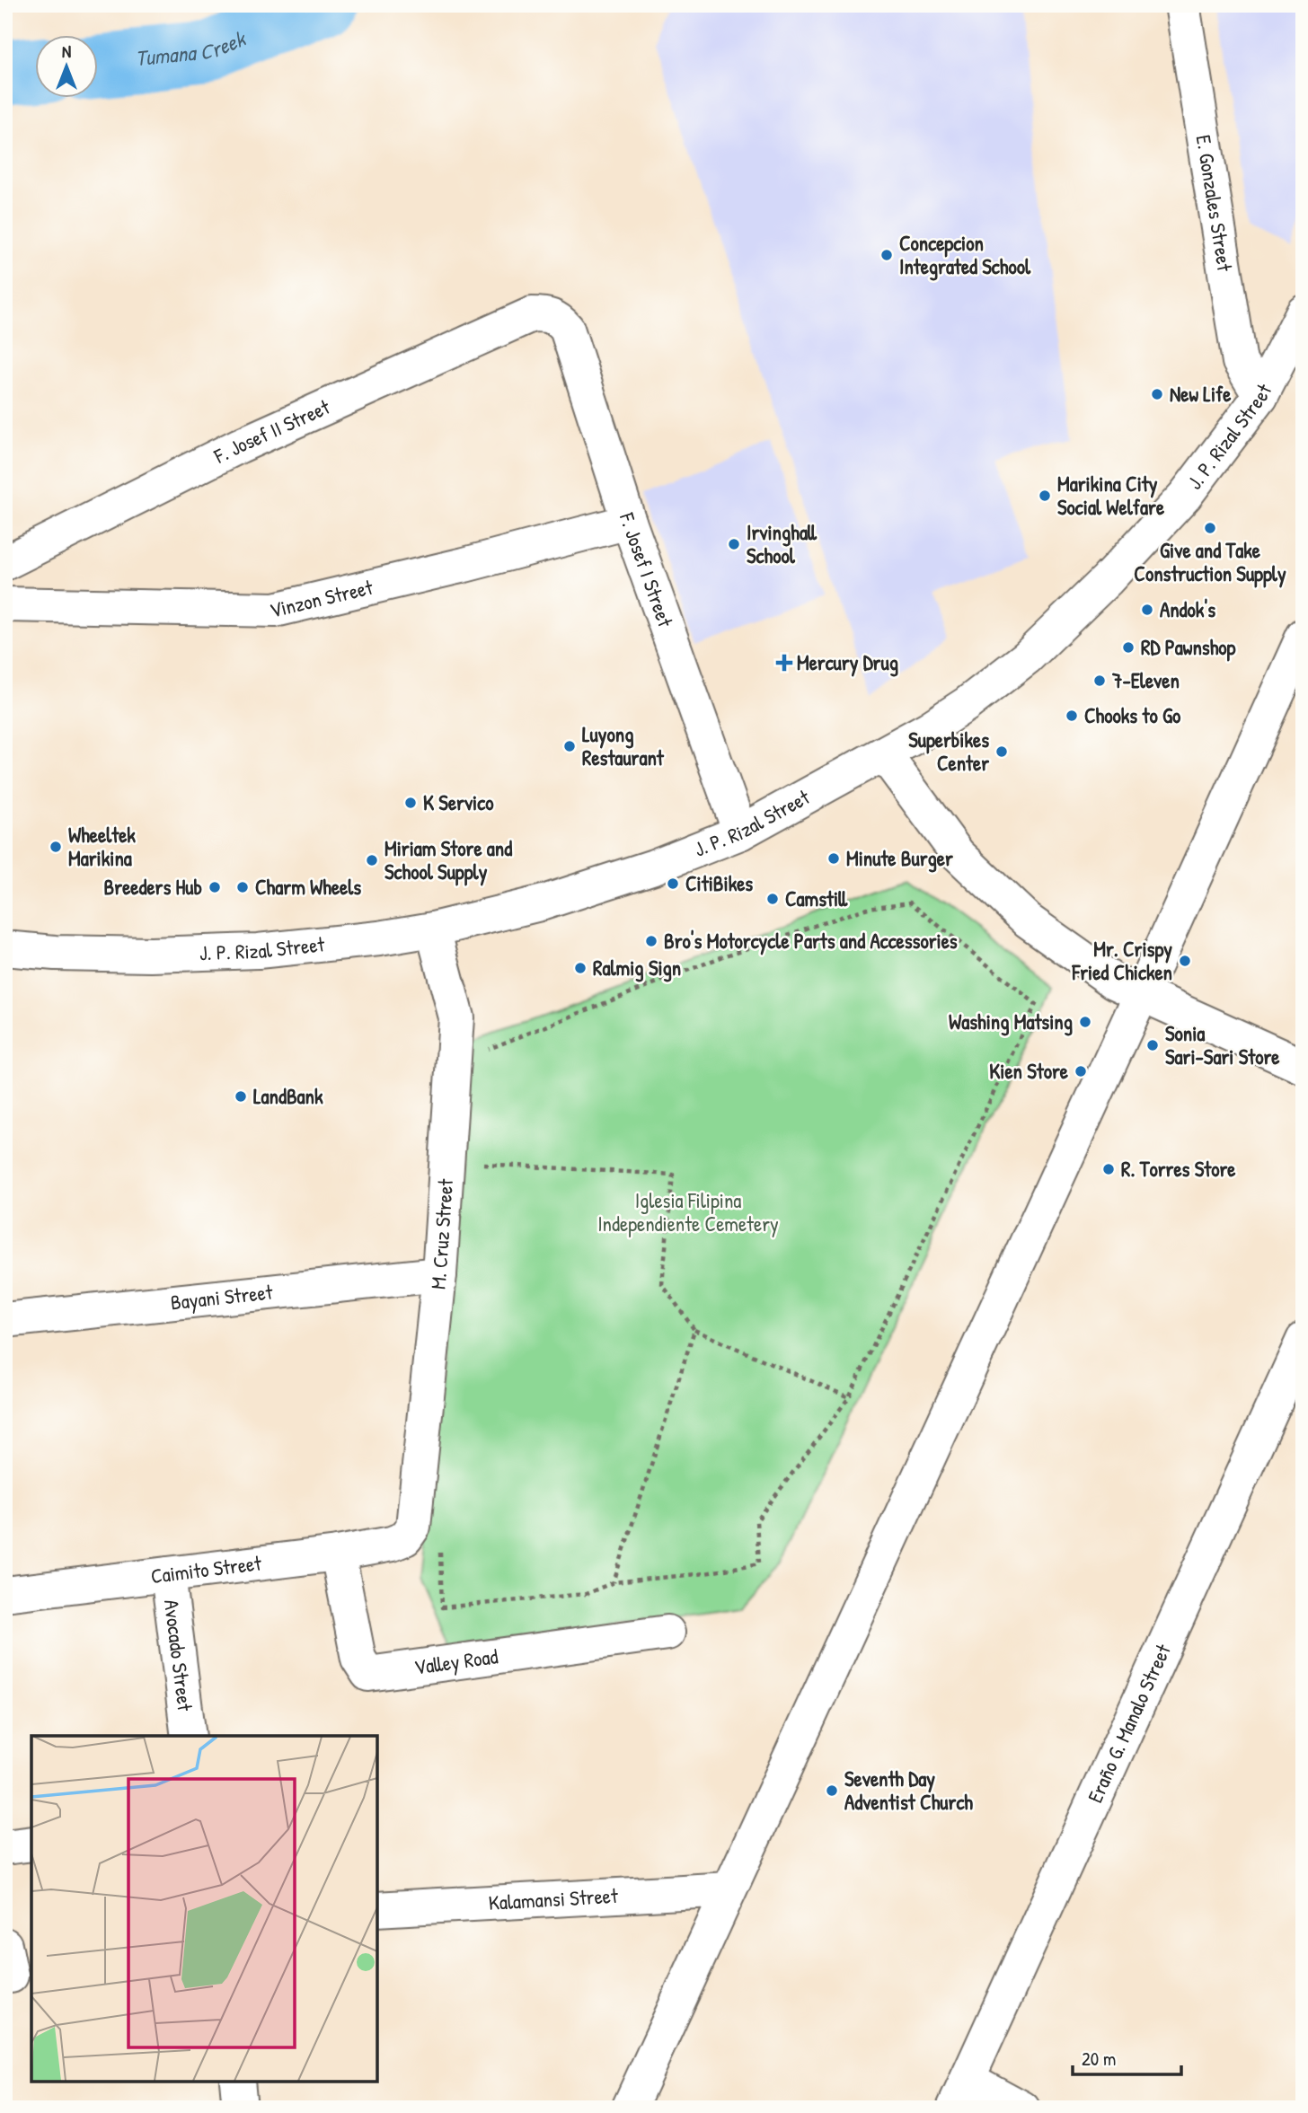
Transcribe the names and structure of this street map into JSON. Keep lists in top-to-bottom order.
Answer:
{
  "streets": {
    "street": [
      "E. Gonzales Street",
      "F. Josef II Street",
      "J. P. Rizal Street",
      "F. Josef I Street",
      "Vinzon Street",
      "M. Cruz Street",
      "Bayani Street",
      "Caimito Street",
      "Avocado Street",
      "Valley Road",
      "Eraño G. Manalo Street",
      "Kalamansi Street"
    ]
  },
  "crossings": [
    ["E. Gonzales Street", "J. P. Rizal Street"],
    ["F. Josef II Street", "F. Josef I Street"],
    ["J. P. Rizal Street", "F. Josef I Street"],
    ["J. P. Rizal Street", "M. Cruz Street"],
    ["F. Josef I Street", "Vinzon Street"],
    ["M. Cruz Street", "Bayani Street"],
    ["M. Cruz Street", "Caimito Street"],
    ["Caimito Street", "Avocado Street"],
    ["Caimito Street", "Valley Road"]
  ],
  "water": ["Tumana Creek"],
  "parks": ["Iglesia Filipina Independiente Cemetery"],
  "places": {
    "other": [
      "Concepcion Integrated School",
      "New Life",
      "Marikina City Social Welfare",
      "Give and Take Construction Supply",
      "Irvinghall School",
      "Andok's",
      "RD Pawnshop",
      "7-Eleven",
      "Chooks to Go",
      "Luyong Restaurant",
      "Superbikes Center",
      "K Servico",
      "Wheeltek Marikina",
      "Minute Burger",
      "Miriam Store and School Supply",
      "CitiBikes",
      "Breeders Hub",
      "Charm Wheels",
      "Camstill",
      "Bro's Motorcycle Parts and Accessories",
      "Mr. Crispy Fried Chicken",
      "Ralmig Sign",
      "Washing Matsing",
      "Sonia Sari-Sari Store",
      "Kien Store",
      "LandBank",
      "R. Torres Store",
      "Seventh Day Adventist Church"
    ],
    "health": ["Mercury Drug"]
  },
  "scale_bar": "20 m",
  "north": "top"
}
